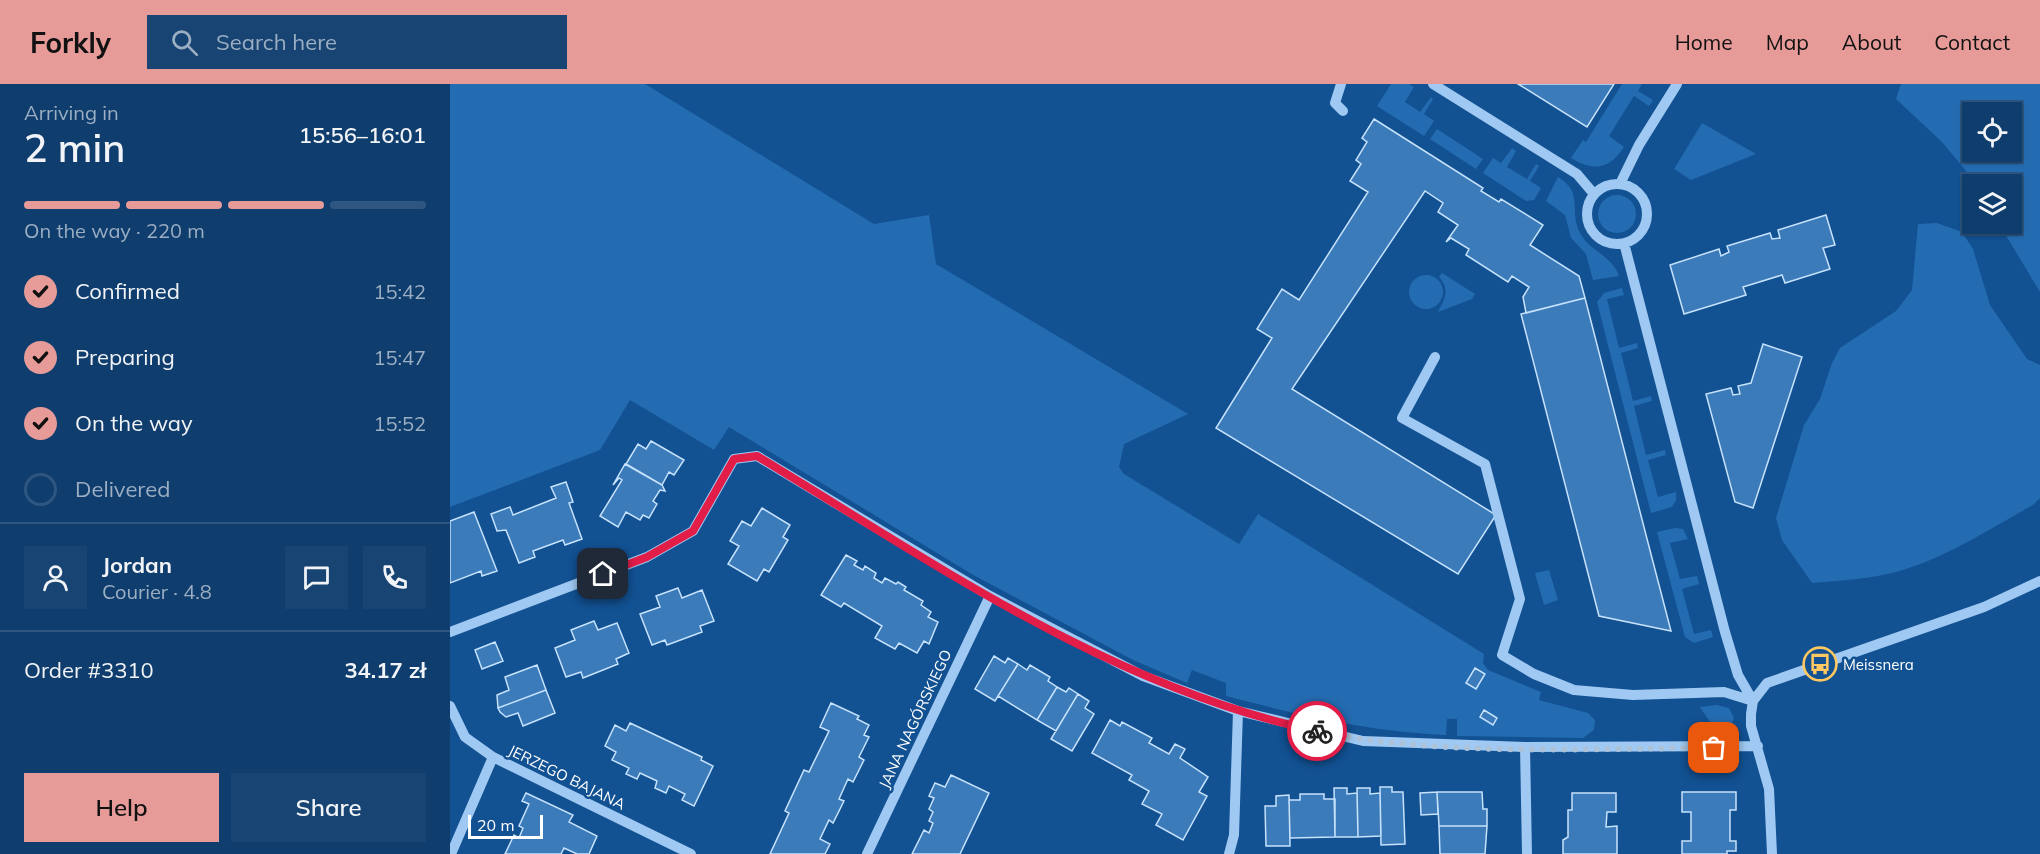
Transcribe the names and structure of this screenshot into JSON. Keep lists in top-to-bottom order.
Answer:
{
  "streets": {
    "street": ["JANA NAGÓRSKIEGO", "JERZEGO BAJANA"]
  },
  "places": {
    "bus stop": ["Meissnera"]
  },
  "scale_bar": "20 m",
  "page": {
    "header": "Forkly",
    "search": "Search here",
    "nav": [
      "Home",
      "Map",
      "About",
      "Contact"
    ],
    "heading": ["2 min", "Arriving in", "15:56–16:01"],
    "panel": [
      "Jordan",
      "Courier · 4.8",
      "Order #3310",
      "34.17 zł"
    ],
    "bar": "On the way · 220 m",
    "list": [
      ["Confirmed", "15:42"],
      ["Preparing", "15:47"],
      ["On the way", "15:52"],
      "Delivered"
    ],
    "buttons": ["Help", "Share"],
    "scale": "20 m"
  }
}
